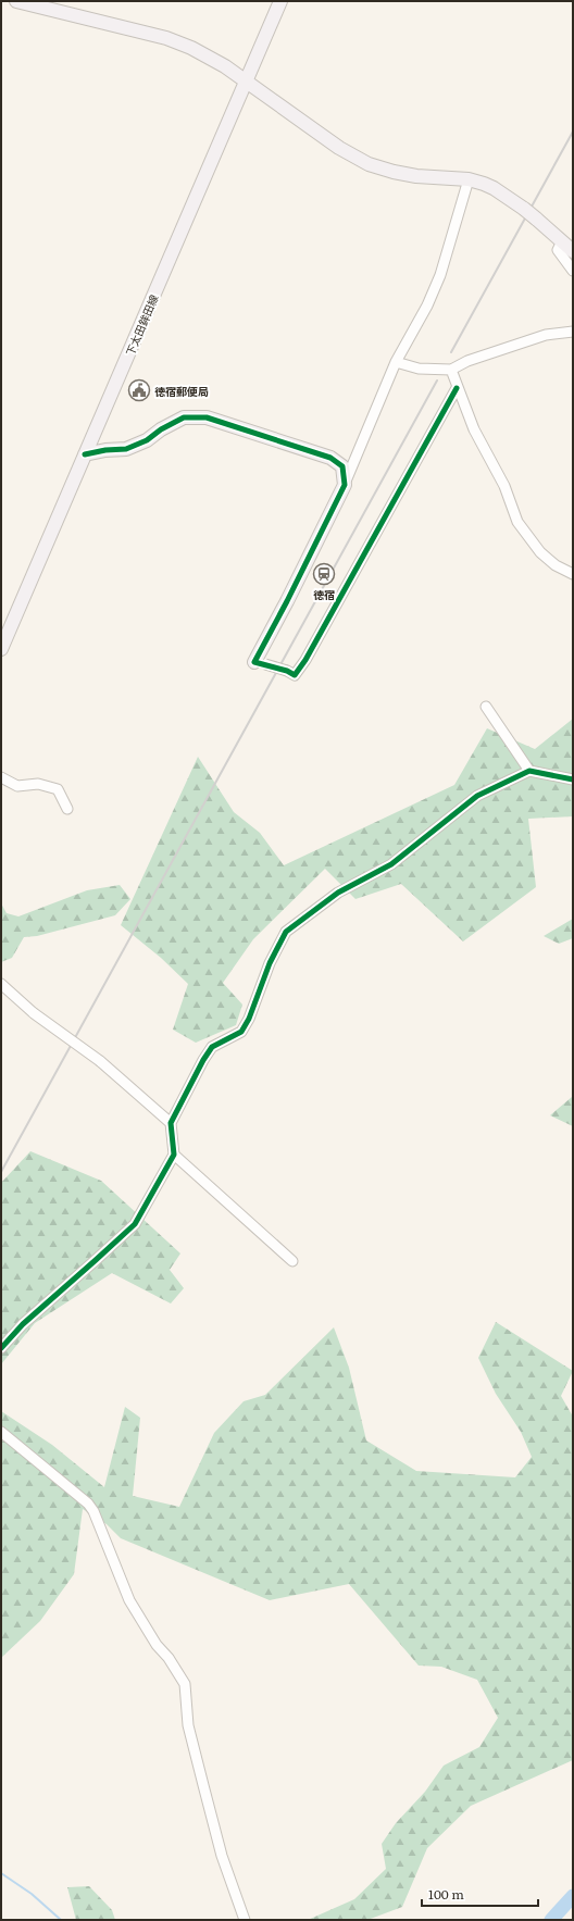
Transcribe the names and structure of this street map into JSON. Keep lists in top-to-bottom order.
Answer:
{
  "streets": {
    "street": ["下太田鉾田線"]
  },
  "places": {
    "public building": ["徳宿郵便局"],
    "station": ["徳宿"]
  },
  "scale_bar": "100 m"
}
